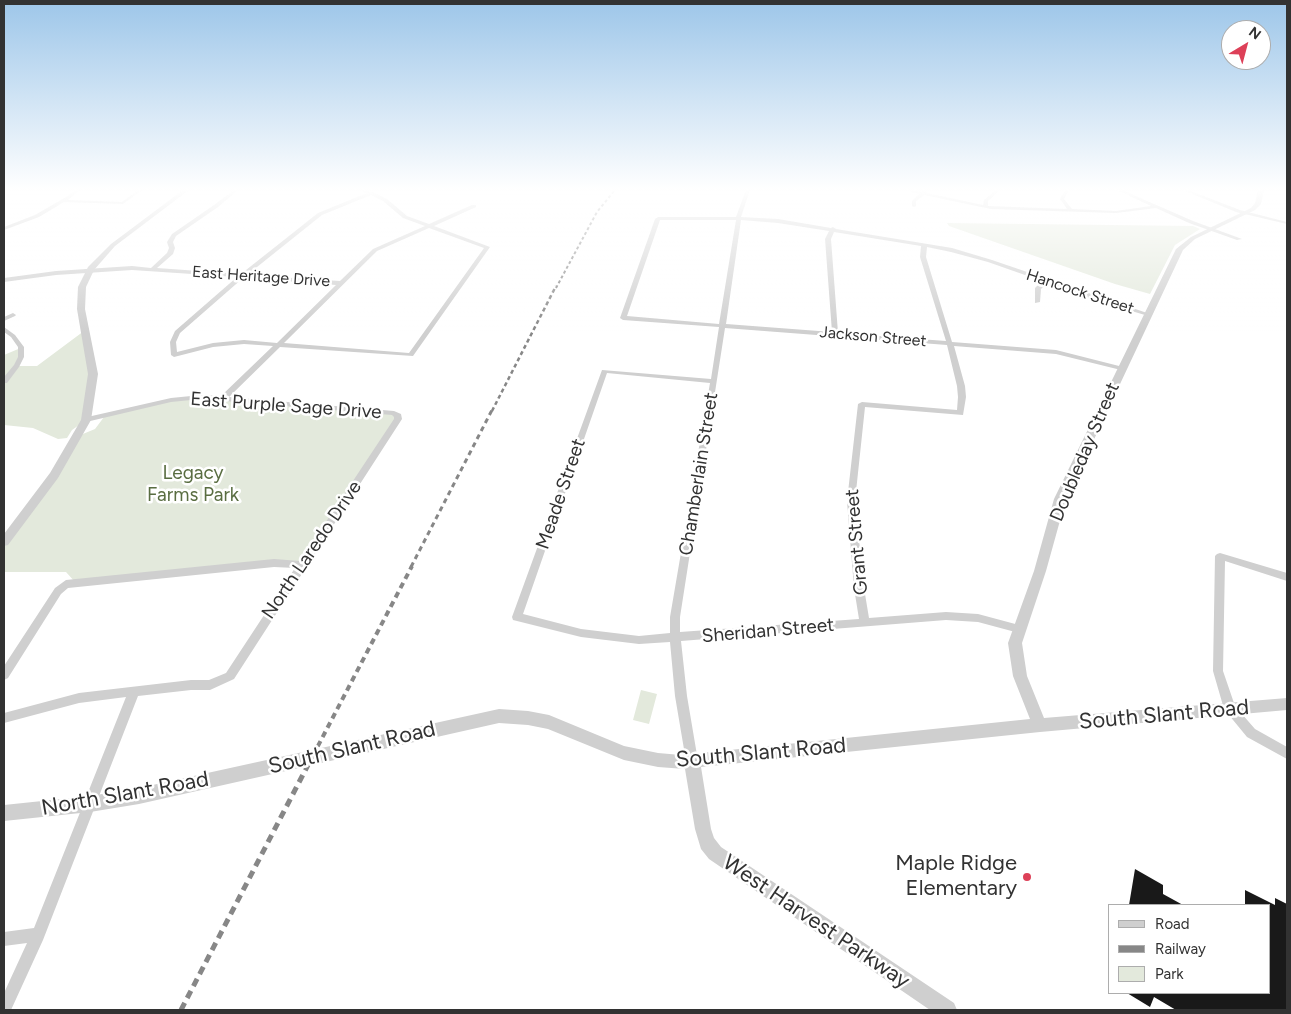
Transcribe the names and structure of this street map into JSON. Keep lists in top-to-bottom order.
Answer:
{
  "streets": {
    "street": [
      "East Heritage Drive",
      "Hancock Street",
      "Jackson Street",
      "East Purple Sage Drive",
      "Doubleday Street",
      "Chamberlain Street",
      "Meade Street",
      "Grant Street",
      "North Laredo Drive",
      "Sheridan Street",
      "South Slant Road",
      "North Slant Road",
      "West Harvest Parkway"
    ]
  },
  "crossings": [
    ["Hancock Street", "Doubleday Street"],
    ["Hancock Street", "Grant Street"],
    ["Jackson Street", "Doubleday Street"],
    ["Jackson Street", "Chamberlain Street"],
    ["Jackson Street", "Grant Street"],
    ["East Purple Sage Drive", "North Laredo Drive"],
    ["Doubleday Street", "Sheridan Street"],
    ["Doubleday Street", "South Slant Road"],
    ["Chamberlain Street", "Meade Street"],
    ["Chamberlain Street", "Sheridan Street"],
    ["Chamberlain Street", "South Slant Road"],
    ["Chamberlain Street", "West Harvest Parkway"],
    ["Meade Street", "Sheridan Street"],
    ["Grant Street", "Sheridan Street"],
    ["South Slant Road", "North Slant Road"],
    ["South Slant Road", "West Harvest Parkway"]
  ],
  "parks": ["Legacy Farms Park"],
  "places": ["Maple Ridge Elementary"],
  "legend": ["Road", "Railway", "Park"],
  "north": "top right"
}
